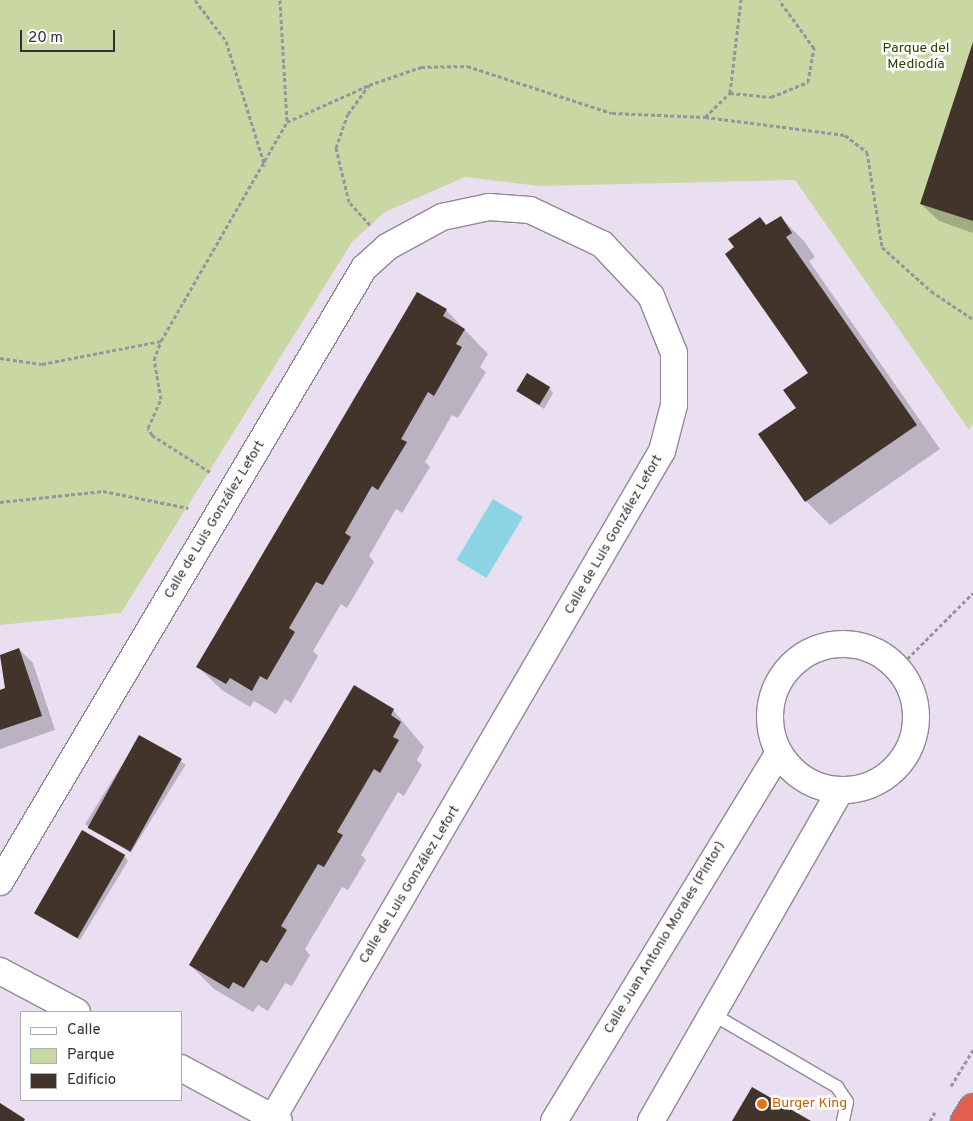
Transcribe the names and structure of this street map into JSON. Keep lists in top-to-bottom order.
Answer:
{
  "streets": {
    "street": ["Calle de Luis González Lefort", "Calle Juan Antonio Morales (Pintor)"]
  },
  "parks": ["Parque del Mediodía"],
  "places": ["Burger King"],
  "legend": ["Calle", "Parque", "Edificio"],
  "scale_bar": "20 m"
}
